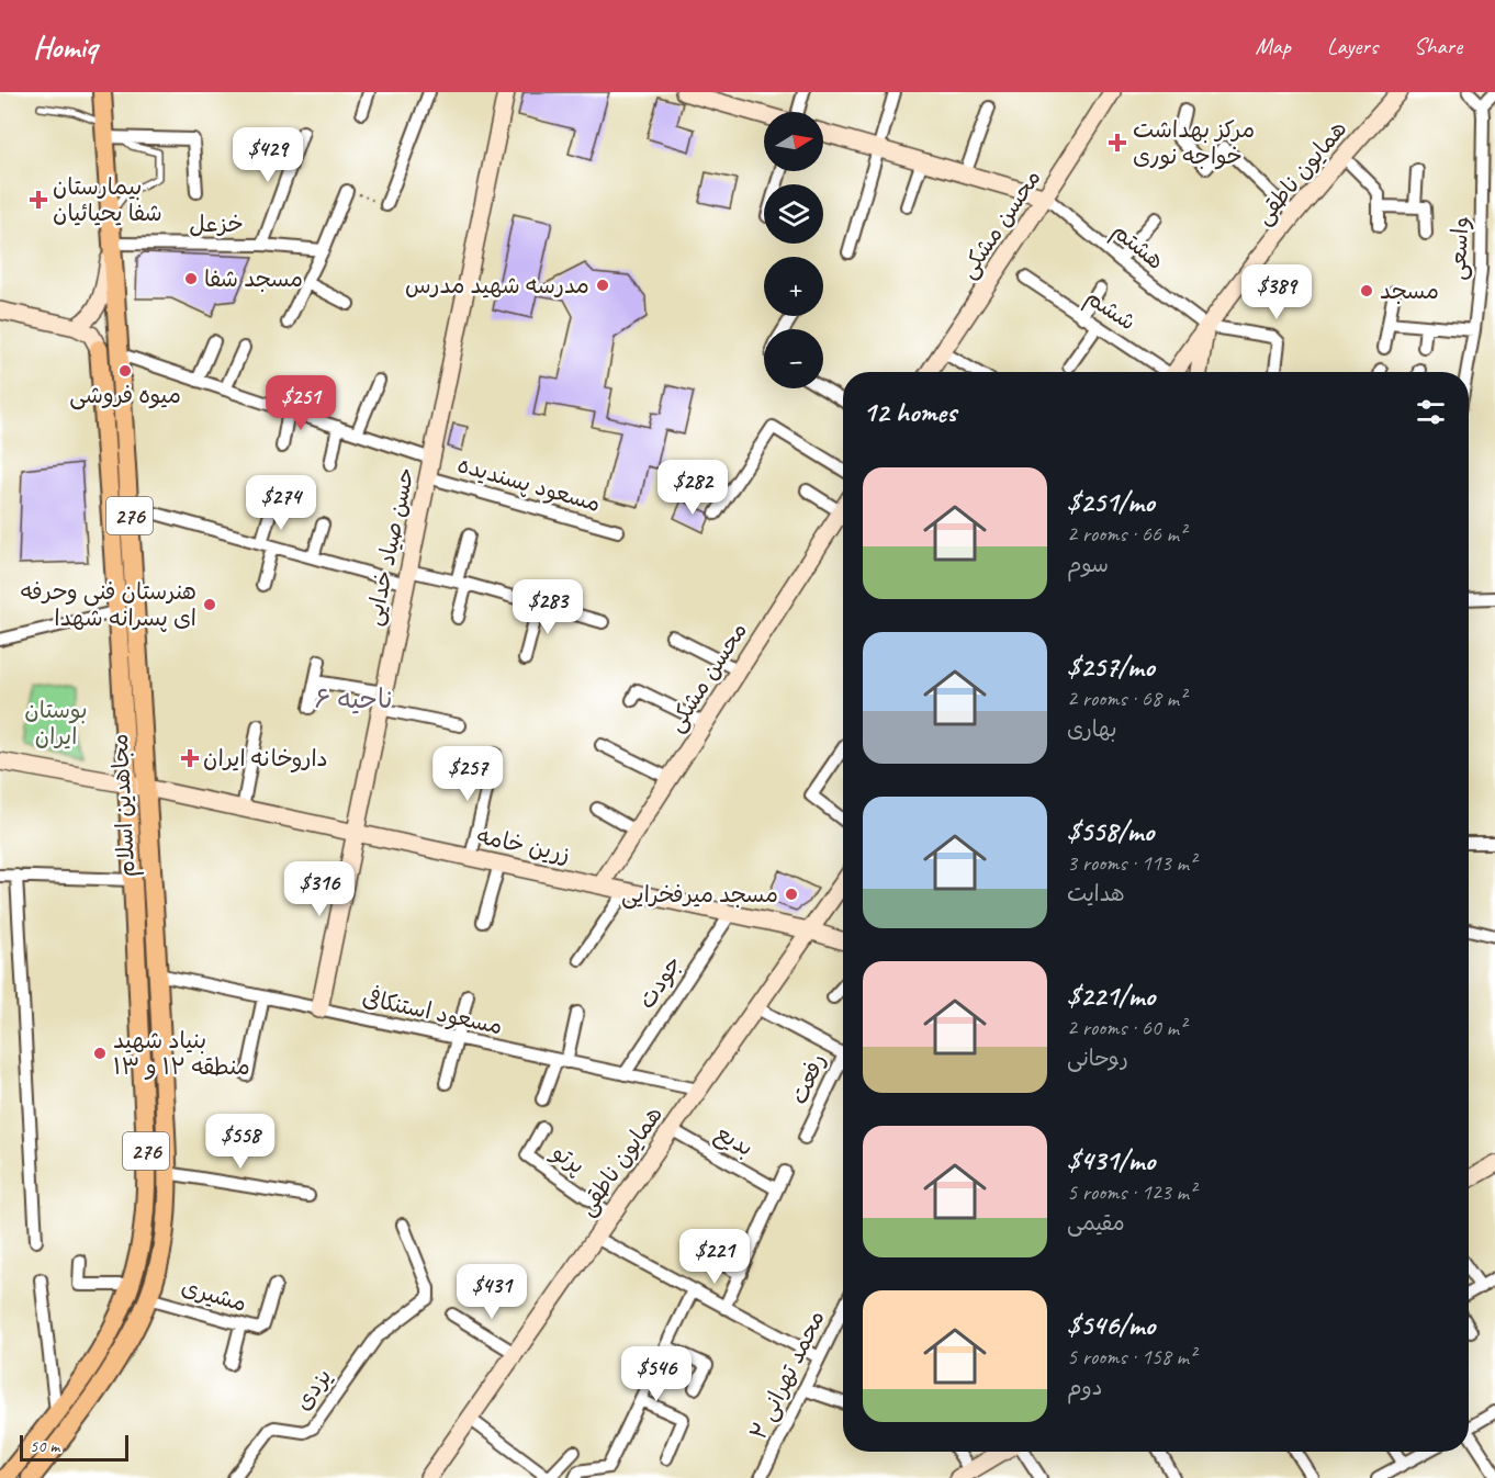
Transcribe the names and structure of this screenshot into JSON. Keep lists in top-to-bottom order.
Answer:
{
  "streets": {
    "main road": [
      "همایون ناطقی",
      "محسن مشکی",
      "276",
      "حسن صیاد خدایی",
      "مجاهدین اسلام",
      "زرین خامه"
    ],
    "street": [
      "خزعل",
      "هشتم",
      "واسعی",
      "ششم",
      "مسعود پسندیده",
      "جودت",
      "مسعود استنکافی",
      "رفعت",
      "بدیع",
      "پرتو",
      "مشیری",
      "محمد تهرانی ۲",
      "یزدی"
    ]
  },
  "crossings": [
    ["همایون ناطقی", "هشتم"],
    ["همایون ناطقی", "زرین خامه"],
    ["همایون ناطقی", "مسعود استنکافی"],
    ["همایون ناطقی", "رفعت"],
    ["همایون ناطقی", "بدیع"],
    ["همایون ناطقی", "پرتو"],
    ["خزعل", "مجاهدین اسلام"],
    ["محسن مشکی", "هشتم"],
    ["محسن مشکی", "زرین خامه"],
    ["مسعود پسندیده", "حسن صیاد خدایی"],
    ["حسن صیاد خدایی", "زرین خامه"],
    ["حسن صیاد خدایی", "مسعود استنکافی"],
    ["مجاهدین اسلام", "زرین خامه"],
    ["مجاهدین اسلام", "مسعود استنکافی"],
    ["مجاهدین اسلام", "مشیری"],
    ["زرین خامه", "جودت"],
    ["جودت", "مسعود استنکافی"]
  ],
  "districts": ["ناحیه ۶"],
  "parks": ["بوستان ایران"],
  "places": {
    "health": ["مرکز بهداشت خواجه نوری", "بیمارستان شفا یحیائیان", "داروخانه ایران"],
    "other": [
      "مسجد شفا",
      "مدرسه شهید مدرس",
      "مسجد",
      "میوه فروشی",
      "هنرستان فنی وحرفه ای پسرانه شهدا",
      "مسجد میرفخرایی",
      "بنیاد شهید منطقه ۱۲ و ۱۳"
    ]
  },
  "scale_bar": "50 m",
  "north": "right",
  "page": {
    "header": "Homiq",
    "nav": ["Map", "Layers", "Share"],
    "map_buttons": ["+", "−"],
    "price": [
      "$429",
      "$389",
      "$251",
      "$282",
      "$274",
      "$283",
      "$257",
      "$316",
      "$558",
      "$221",
      "$431",
      "$546"
    ],
    "heading": "12 homes",
    "list": [
      {
        "name": "$251/mo",
        "note": "2 rooms · 66 m² · سوم"
      },
      {
        "name": "$257/mo",
        "note": "2 rooms · 68 m² · بهاری"
      },
      {
        "name": "$558/mo",
        "note": "3 rooms · 113 m² · هدایت"
      },
      {
        "name": "$221/mo",
        "note": "2 rooms · 60 m² · روحانی"
      },
      {
        "name": "$431/mo",
        "note": "5 rooms · 123 m² · مقیمی"
      },
      {
        "name": "$546/mo",
        "note": "5 rooms · 158 m² · دوم"
      }
    ],
    "scale": "50 m"
  }
}
